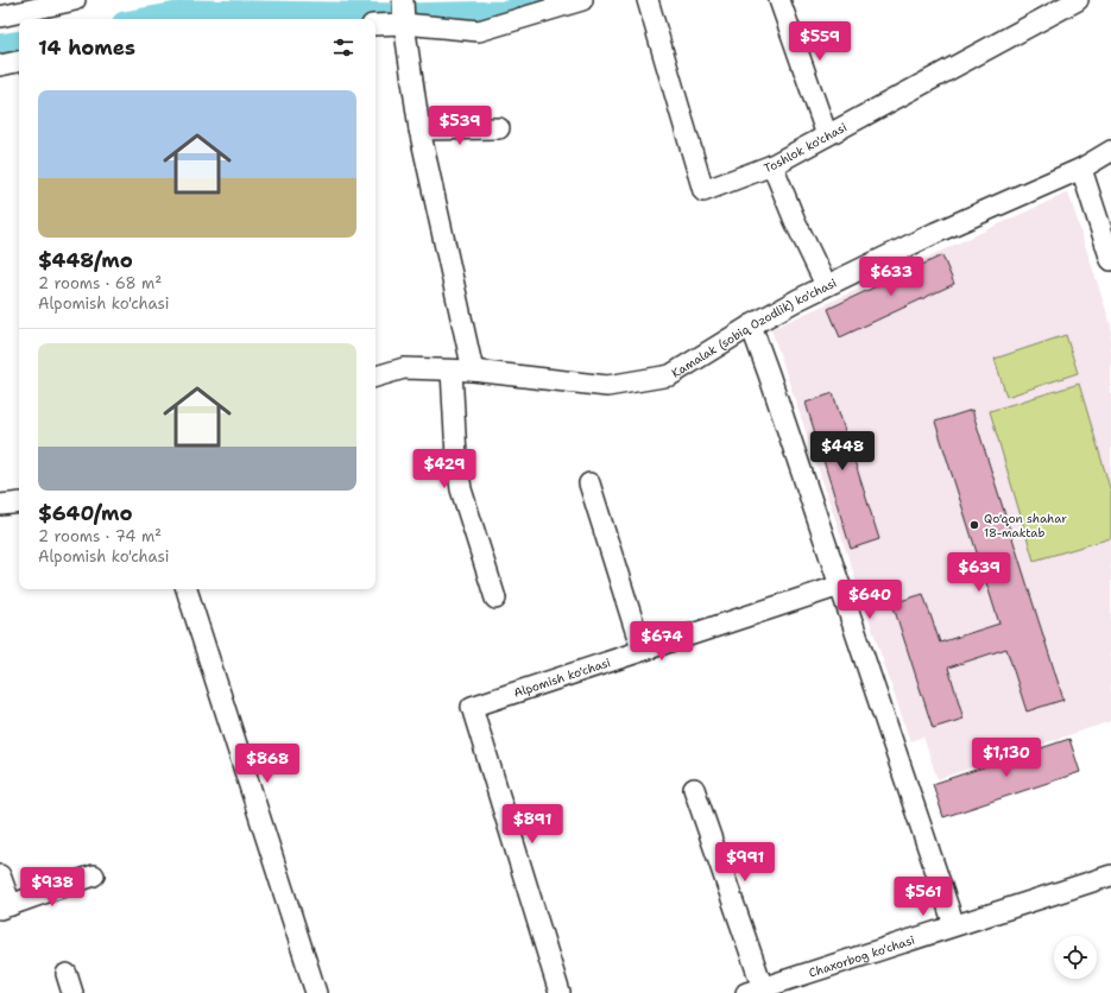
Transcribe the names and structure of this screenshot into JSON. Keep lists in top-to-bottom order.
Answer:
{
  "streets": {
    "street": [
      "Toshlok ko'chasi",
      "Kamalak (sobiq Ozodlik) ko'chasi",
      "Alpomish ko'chasi",
      "Chaxorbog ko'chasi"
    ]
  },
  "places": ["Qo'qon shahar 18-maktab"],
  "page": {
    "heading": "14 homes",
    "price": [
      "$559",
      "$539",
      "$633",
      "$448",
      "$429",
      "$639",
      "$640",
      "$674",
      "$1,130",
      "$868",
      "$891",
      "$991",
      "$938",
      "$561"
    ],
    "list": [
      {
        "name": "$448/mo",
        "note": "2 rooms · 68 m² · Alpomish ko'chasi"
      },
      {
        "name": "$640/mo",
        "note": "2 rooms · 74 m² · Alpomish ko'chasi"
      }
    ]
  }
}
